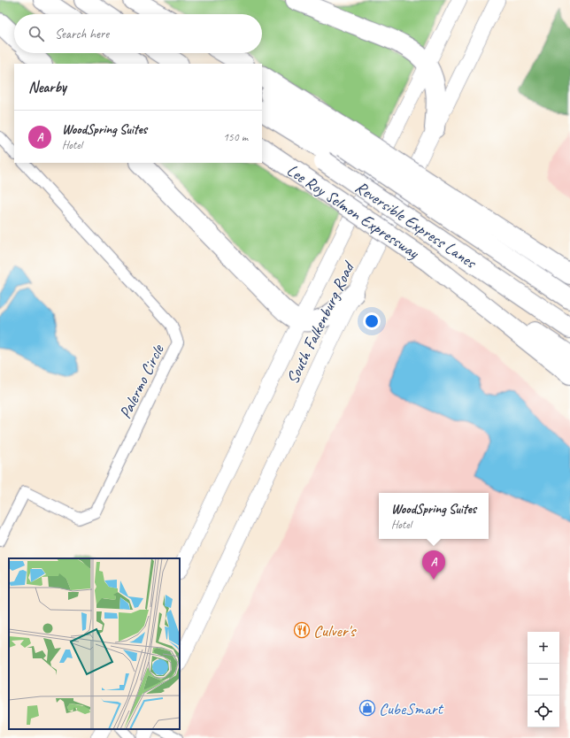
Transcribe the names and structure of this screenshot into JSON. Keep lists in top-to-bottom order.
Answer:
{
  "streets": {
    "highway": ["Lee Roy Selmon Expressway", "Reversible Express Lanes"],
    "street": ["South Falkenburg Road", "Palermo Circle"]
  },
  "places": {
    "restaurant": ["Culver's"],
    "shop": ["CubeSmart"]
  },
  "page": {
    "search": "Search here",
    "heading": "Nearby",
    "list": [
      {
        "mark": "A",
        "name": "WoodSpring Suites",
        "note": "Hotel",
        "value": "150 m"
      }
    ],
    "popup": ["WoodSpring Suites", "Hotel"],
    "pins": "A",
    "map_buttons": ["+", "−"]
  }
}
